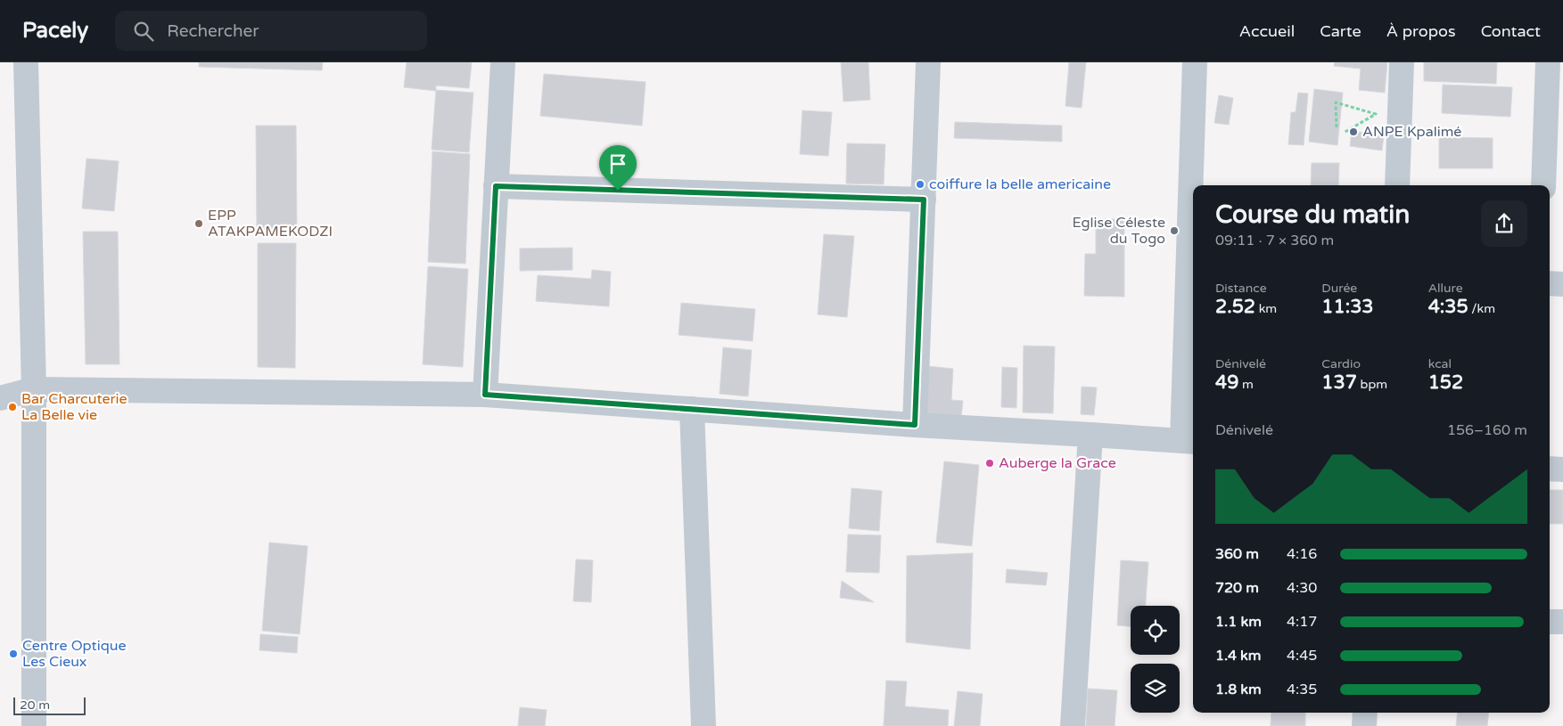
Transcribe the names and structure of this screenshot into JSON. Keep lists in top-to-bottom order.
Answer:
{
  "places": [
    "ANPE Kpalimé",
    "coiffure la belle americaine",
    "EPP ATAKPAMEKODZI",
    "Eglise Céleste du Togo",
    "Bar Charcuterie La Belle vie",
    "Auberge la Grace",
    "Centre Optique Les Cieux"
  ],
  "scale_bar": "20 m",
  "page": {
    "header": "Pacely",
    "search": "Rechercher",
    "nav": [
      "Accueil",
      "Carte",
      "À propos",
      "Contact"
    ],
    "heading": ["Course du matin", "09:11 · 7 × 360 m"],
    "stats": [
      ["Distance", "2.52 km"],
      ["Durée", "11:33"],
      ["Allure", "4:35 /km"],
      ["Dénivelé", "49 m"],
      ["Cardio", "137 bpm"],
      ["kcal", "152"]
    ],
    "chart": ["Dénivelé", "156–160 m"],
    "list": [
      {
        "name": "360 m",
        "note": "4:16"
      },
      {
        "name": "720 m",
        "note": "4:30"
      },
      {
        "name": "1.1 km",
        "note": "4:17"
      },
      {
        "name": "1.4 km",
        "note": "4:45"
      },
      {
        "name": "1.8 km",
        "note": "4:35"
      }
    ],
    "scale": "20 m"
  }
}
